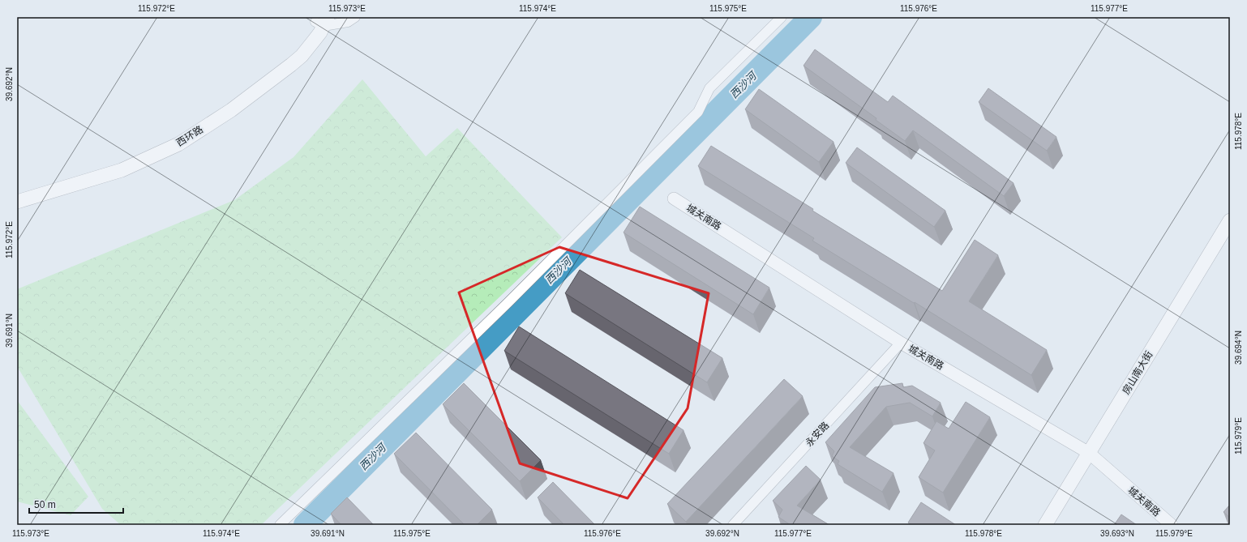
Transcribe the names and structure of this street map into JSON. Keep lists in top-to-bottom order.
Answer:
{
  "streets": {
    "main road": ["西环路", "房山南大街"],
    "street": ["城关南路", "永安路"]
  },
  "crossings": [
    ["城关南路", "房山南大街"],
    ["城关南路", "永安路"]
  ],
  "water": ["西沙河"],
  "scale_bar": "50 m",
  "coordinates": [
    "115.972°E",
    "115.973°E",
    "115.974°E",
    "115.975°E",
    "115.976°E",
    "115.977°E",
    "39.692°N",
    "115.978°E",
    "39.691°N",
    "39.694°N",
    "115.979°E",
    "39.693°N"
  ]
}
